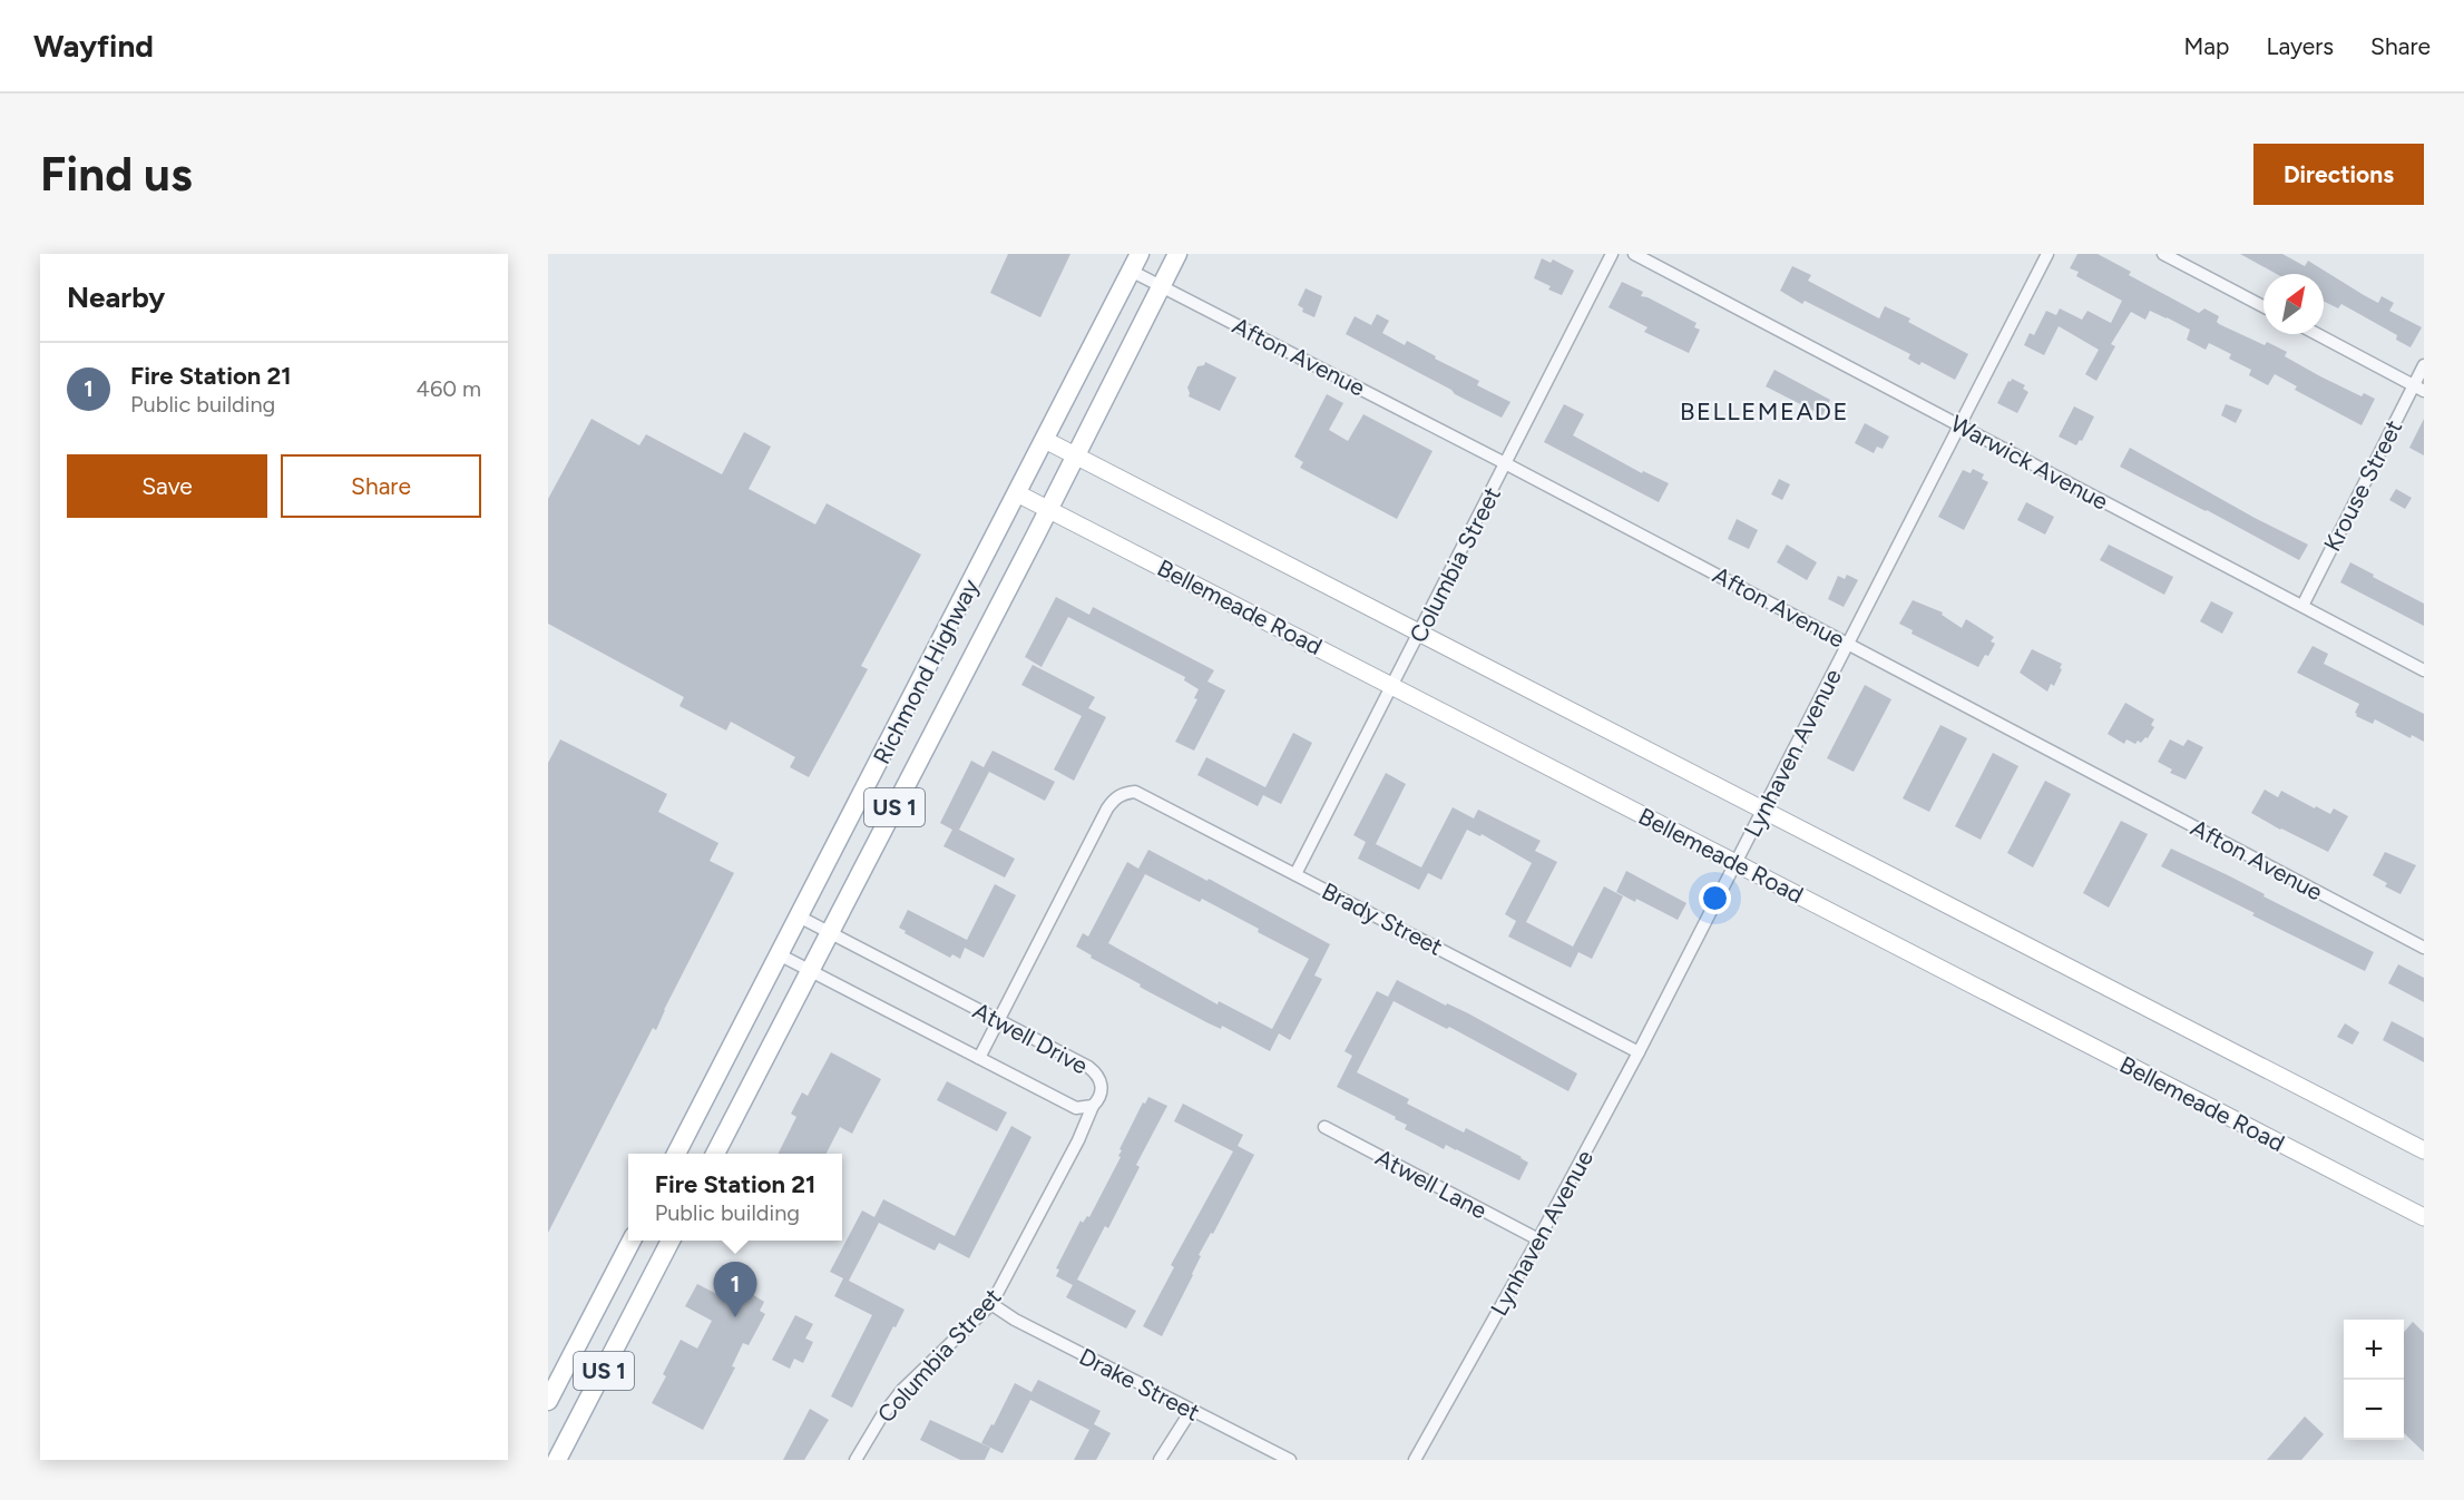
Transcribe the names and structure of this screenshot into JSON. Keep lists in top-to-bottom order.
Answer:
{
  "streets": {
    "main road": ["Bellemeade Road", "Richmond Highway", "US 1"],
    "street": [
      "Afton Avenue",
      "Warwick Avenue",
      "Krouse Street",
      "Columbia Street",
      "Lynhaven Avenue",
      "Brady Street",
      "Atwell Drive",
      "Atwell Lane",
      "Drake Street"
    ]
  },
  "crossings": [
    ["Afton Avenue", "Columbia Street"],
    ["Afton Avenue", "Richmond Highway"],
    ["Afton Avenue", "Lynhaven Avenue"],
    ["Warwick Avenue", "Krouse Street"],
    ["Warwick Avenue", "Lynhaven Avenue"],
    ["Columbia Street", "Bellemeade Road"],
    ["Columbia Street", "Brady Street"],
    ["Columbia Street", "Atwell Drive"],
    ["Columbia Street", "Drake Street"],
    ["Bellemeade Road", "Richmond Highway"],
    ["Bellemeade Road", "Lynhaven Avenue"],
    ["Richmond Highway", "Atwell Drive"],
    ["Lynhaven Avenue", "Brady Street"],
    ["Lynhaven Avenue", "Atwell Lane"],
    ["Brady Street", "Atwell Drive"]
  ],
  "districts": ["BELLEMEADE"],
  "north": "top right",
  "page": {
    "header": "Wayfind",
    "nav": ["Map", "Layers", "Share"],
    "buttons": [
      "Directions",
      ["Save", "Share"]
    ],
    "title": "Find us",
    "heading": "Nearby",
    "list": [
      {
        "mark": "1",
        "name": "Fire Station 21",
        "note": "Public building",
        "value": "460 m"
      }
    ],
    "popup": ["Fire Station 21", "Public building"],
    "pins": "1",
    "map_buttons": ["+", "−"]
  }
}
